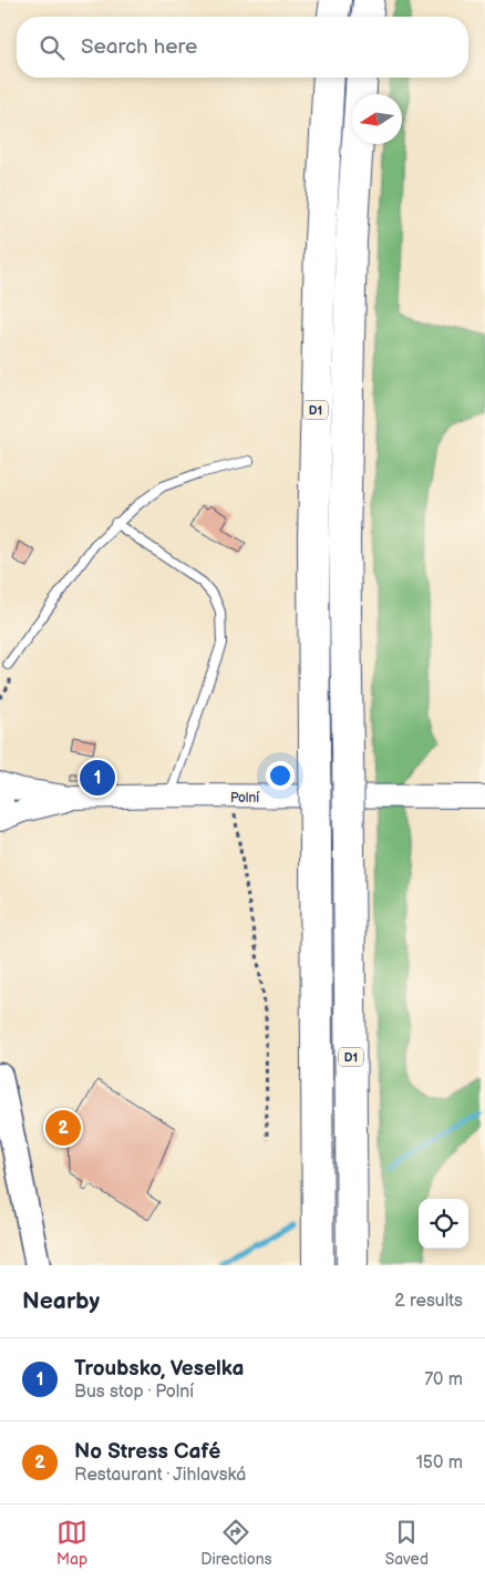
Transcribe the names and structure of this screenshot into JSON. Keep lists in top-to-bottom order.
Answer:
{
  "streets": {
    "highway": ["D1"],
    "street": ["Polní"]
  },
  "north": "left",
  "page": {
    "search": "Search here",
    "pins": ["1", "2"],
    "heading": ["Nearby", "2 results"],
    "list": [
      {
        "mark": "1",
        "name": "Troubsko, Veselka",
        "note": "Bus stop · Polní",
        "value": "70 m"
      },
      {
        "mark": "2",
        "name": "No Stress Café",
        "note": "Restaurant · Jihlavská",
        "value": "150 m"
      }
    ],
    "nav": ["Map", "Directions", "Saved"]
  }
}
